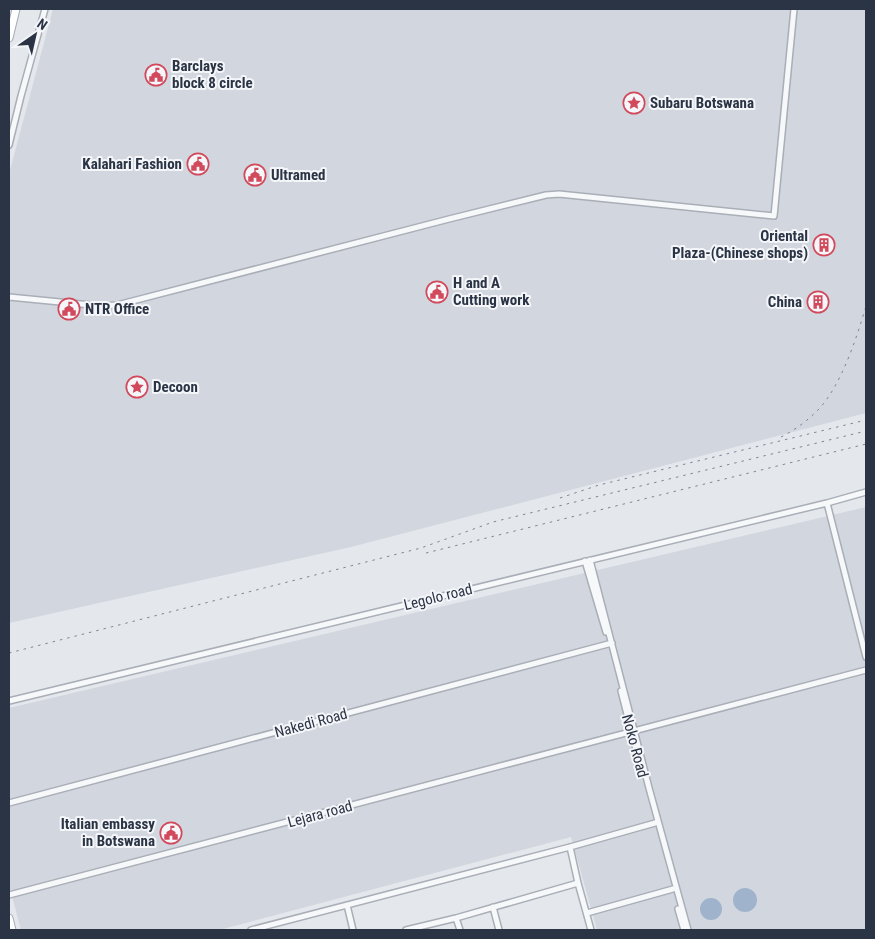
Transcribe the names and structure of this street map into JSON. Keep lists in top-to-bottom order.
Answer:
{
  "streets": {
    "street": [
      "Legolo road",
      "Nakedi Road",
      "Noko Road",
      "Lejara road"
    ]
  },
  "crossings": [
    ["Legolo road", "Noko Road"],
    ["Nakedi Road", "Noko Road"],
    ["Noko Road", "Lejara road"]
  ],
  "places": {
    "public building": [
      "Barclays block 8 circle",
      "Kalahari Fashion",
      "Ultramed",
      "H and A Cutting work",
      "NTR Office",
      "Italian embassy in Botswana"
    ],
    "place": ["Subaru Botswana", "Decoon"],
    "building": ["Oriental Plaza-(Chinese shops)", "China"]
  },
  "north": "top right"
}
